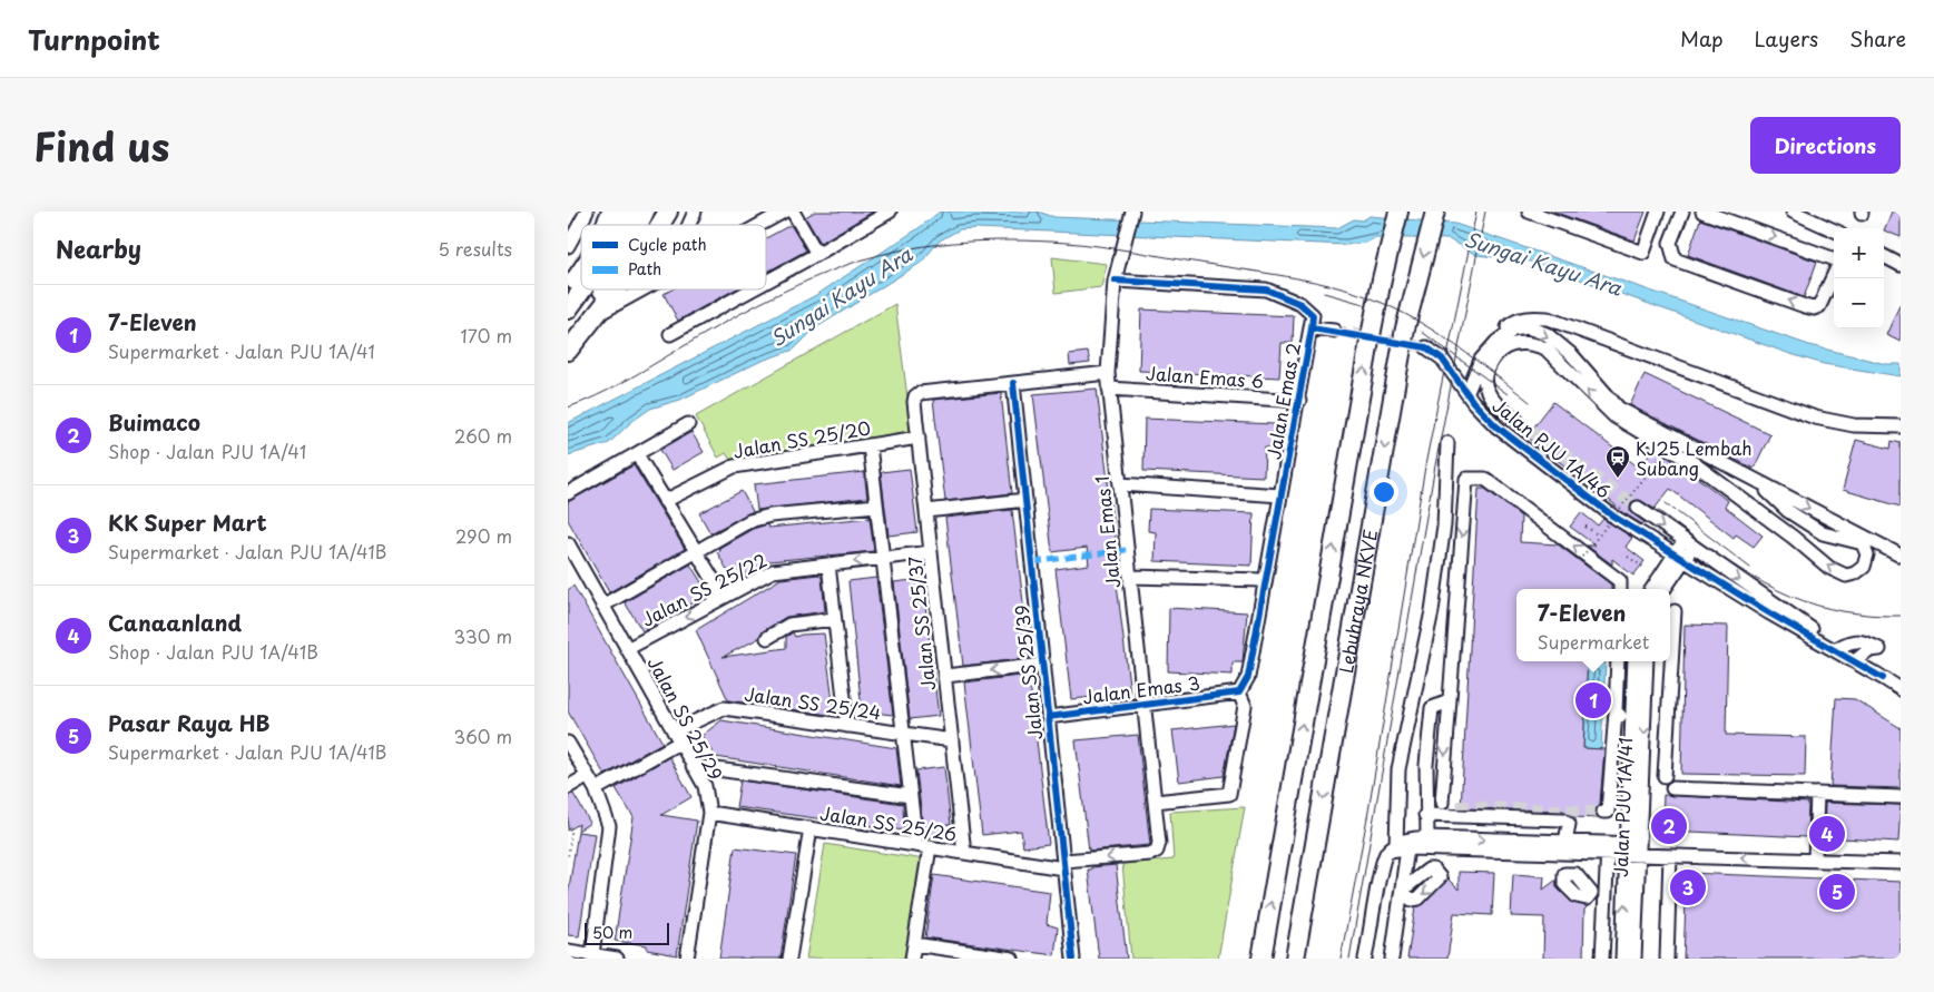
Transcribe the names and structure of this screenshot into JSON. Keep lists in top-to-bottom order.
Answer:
{
  "streets": {
    "highway": ["Lebuhraya NKVE"],
    "street": [
      "Jalan Emas 6",
      "Jalan Emas 2",
      "Jalan SS 25/20",
      "Jalan PJU 1A/46",
      "Jalan Emas 1",
      "Jalan SS 25/22",
      "Jalan SS 25/37",
      "Jalan SS 25/39",
      "Jalan Emas 3",
      "Jalan SS 25/24",
      "Jalan SS 25/29",
      "Jalan PJU 1A/41",
      "Jalan SS 25/26"
    ]
  },
  "crossings": [
    ["Jalan Emas 6", "Jalan Emas 2"],
    ["Jalan Emas 6", "Jalan Emas 1"],
    ["Jalan Emas 2", "Jalan Emas 1"],
    ["Jalan Emas 2", "Jalan Emas 3"],
    ["Jalan SS 25/20", "Jalan SS 25/37"],
    ["Jalan Emas 1", "Jalan Emas 3"],
    ["Jalan Emas 1", "Jalan SS 25/26"],
    ["Jalan SS 25/22", "Jalan SS 25/37"],
    ["Jalan SS 25/22", "Jalan SS 25/29"],
    ["Jalan SS 25/37", "Jalan SS 25/39"],
    ["Jalan SS 25/37", "Jalan SS 25/24"],
    ["Jalan SS 25/37", "Jalan SS 25/26"],
    ["Jalan SS 25/39", "Jalan Emas 3"],
    ["Jalan SS 25/39", "Jalan SS 25/26"],
    ["Jalan SS 25/24", "Jalan SS 25/29"],
    ["Jalan SS 25/29", "Jalan SS 25/26"]
  ],
  "water": ["Sungai Kayu Ara"],
  "places": {
    "station": ["KJ25 Lembah Subang"]
  },
  "legend": ["Cycle path", "Path"],
  "scale_bar": "50 m",
  "page": {
    "header": "Turnpoint",
    "nav": ["Map", "Layers", "Share"],
    "title": "Find us",
    "buttons": "Directions",
    "heading": ["Nearby", "5 results"],
    "map_buttons": ["+", "−"],
    "list": [
      {
        "mark": "1",
        "name": "7-Eleven",
        "note": "Supermarket · Jalan PJU 1A/41",
        "value": "170 m"
      },
      {
        "mark": "2",
        "name": "Buimaco",
        "note": "Shop · Jalan PJU 1A/41",
        "value": "260 m"
      },
      {
        "mark": "3",
        "name": "KK Super Mart",
        "note": "Supermarket · Jalan PJU 1A/41B",
        "value": "290 m"
      },
      {
        "mark": "4",
        "name": "Canaanland",
        "note": "Shop · Jalan PJU 1A/41B",
        "value": "330 m"
      },
      {
        "mark": "5",
        "name": "Pasar Raya HB",
        "note": "Supermarket · Jalan PJU 1A/41B",
        "value": "360 m"
      }
    ],
    "popup": ["7-Eleven", "Supermarket"],
    "pins": [
      "1",
      "2",
      "4",
      "3",
      "5"
    ],
    "scale": "50 m"
  }
}
